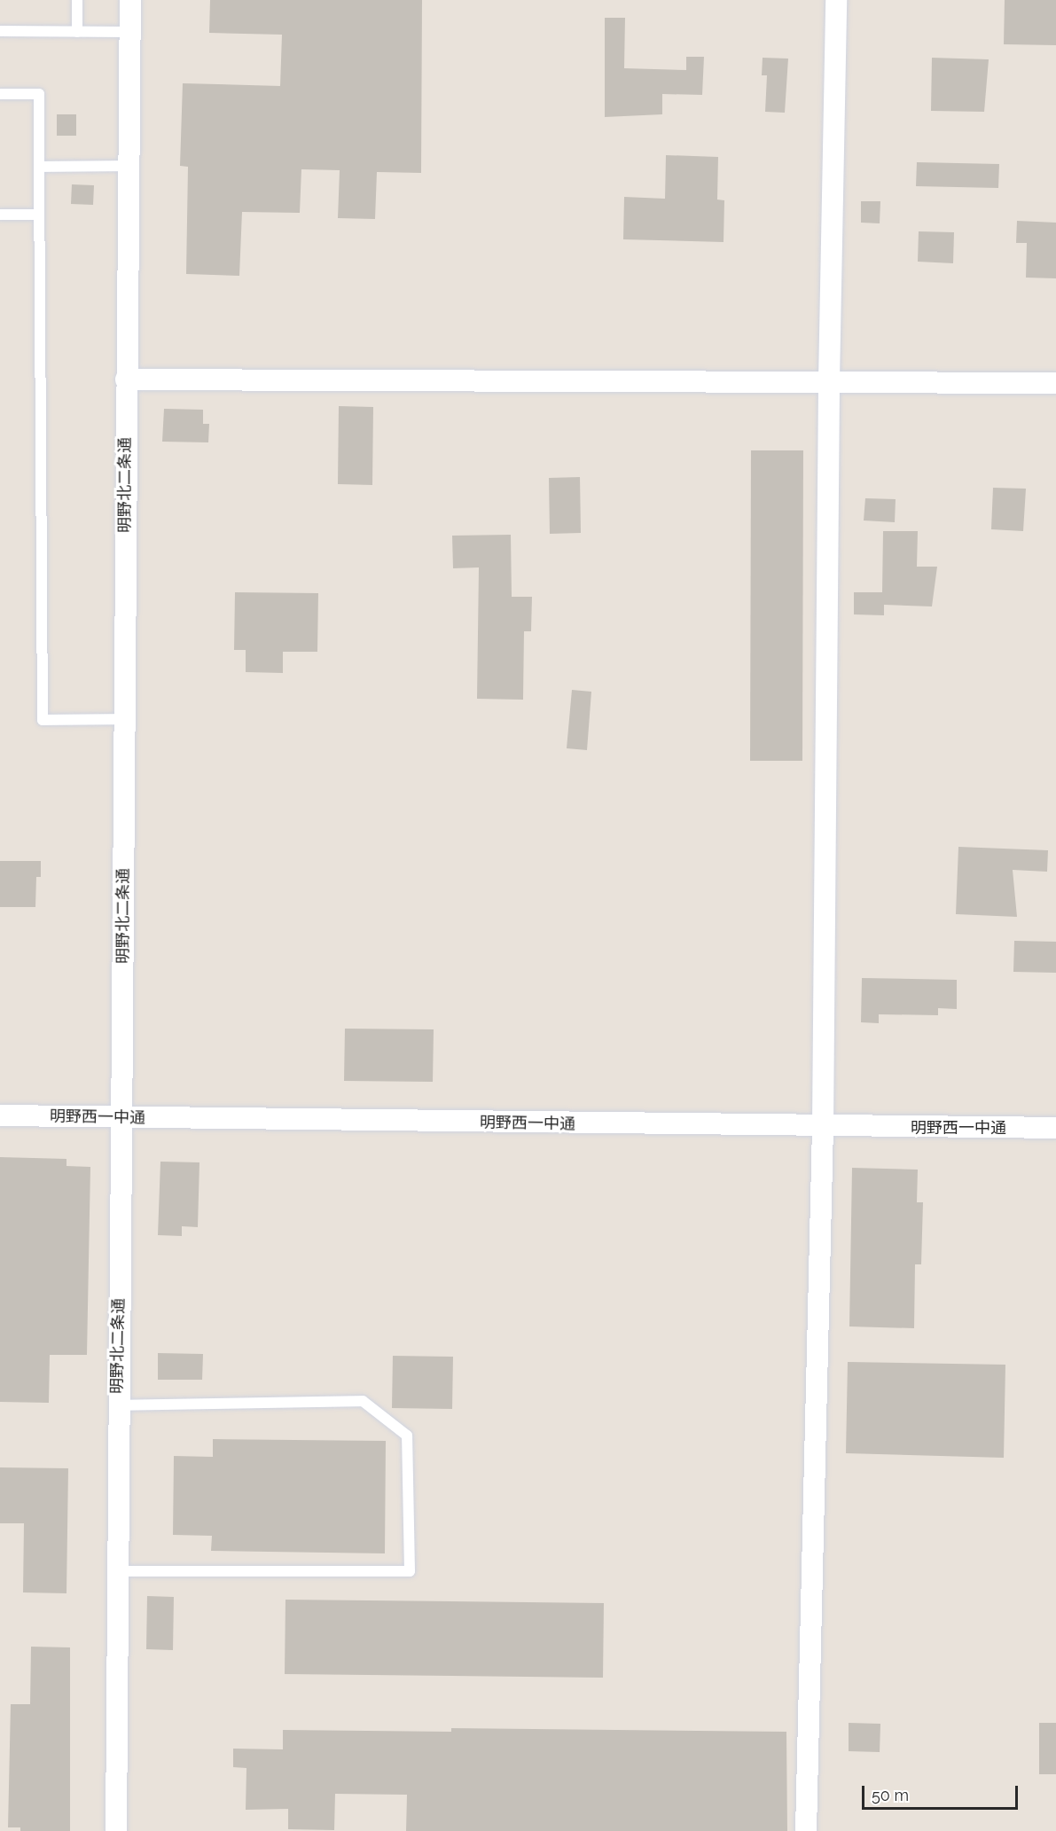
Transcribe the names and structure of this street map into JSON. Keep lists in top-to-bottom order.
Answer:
{
  "streets": {
    "street": ["明野北二条通", "明野西一中通"]
  },
  "crossings": [
    ["明野北二条通", "明野西一中通"]
  ],
  "scale_bar": "50 m"
}
